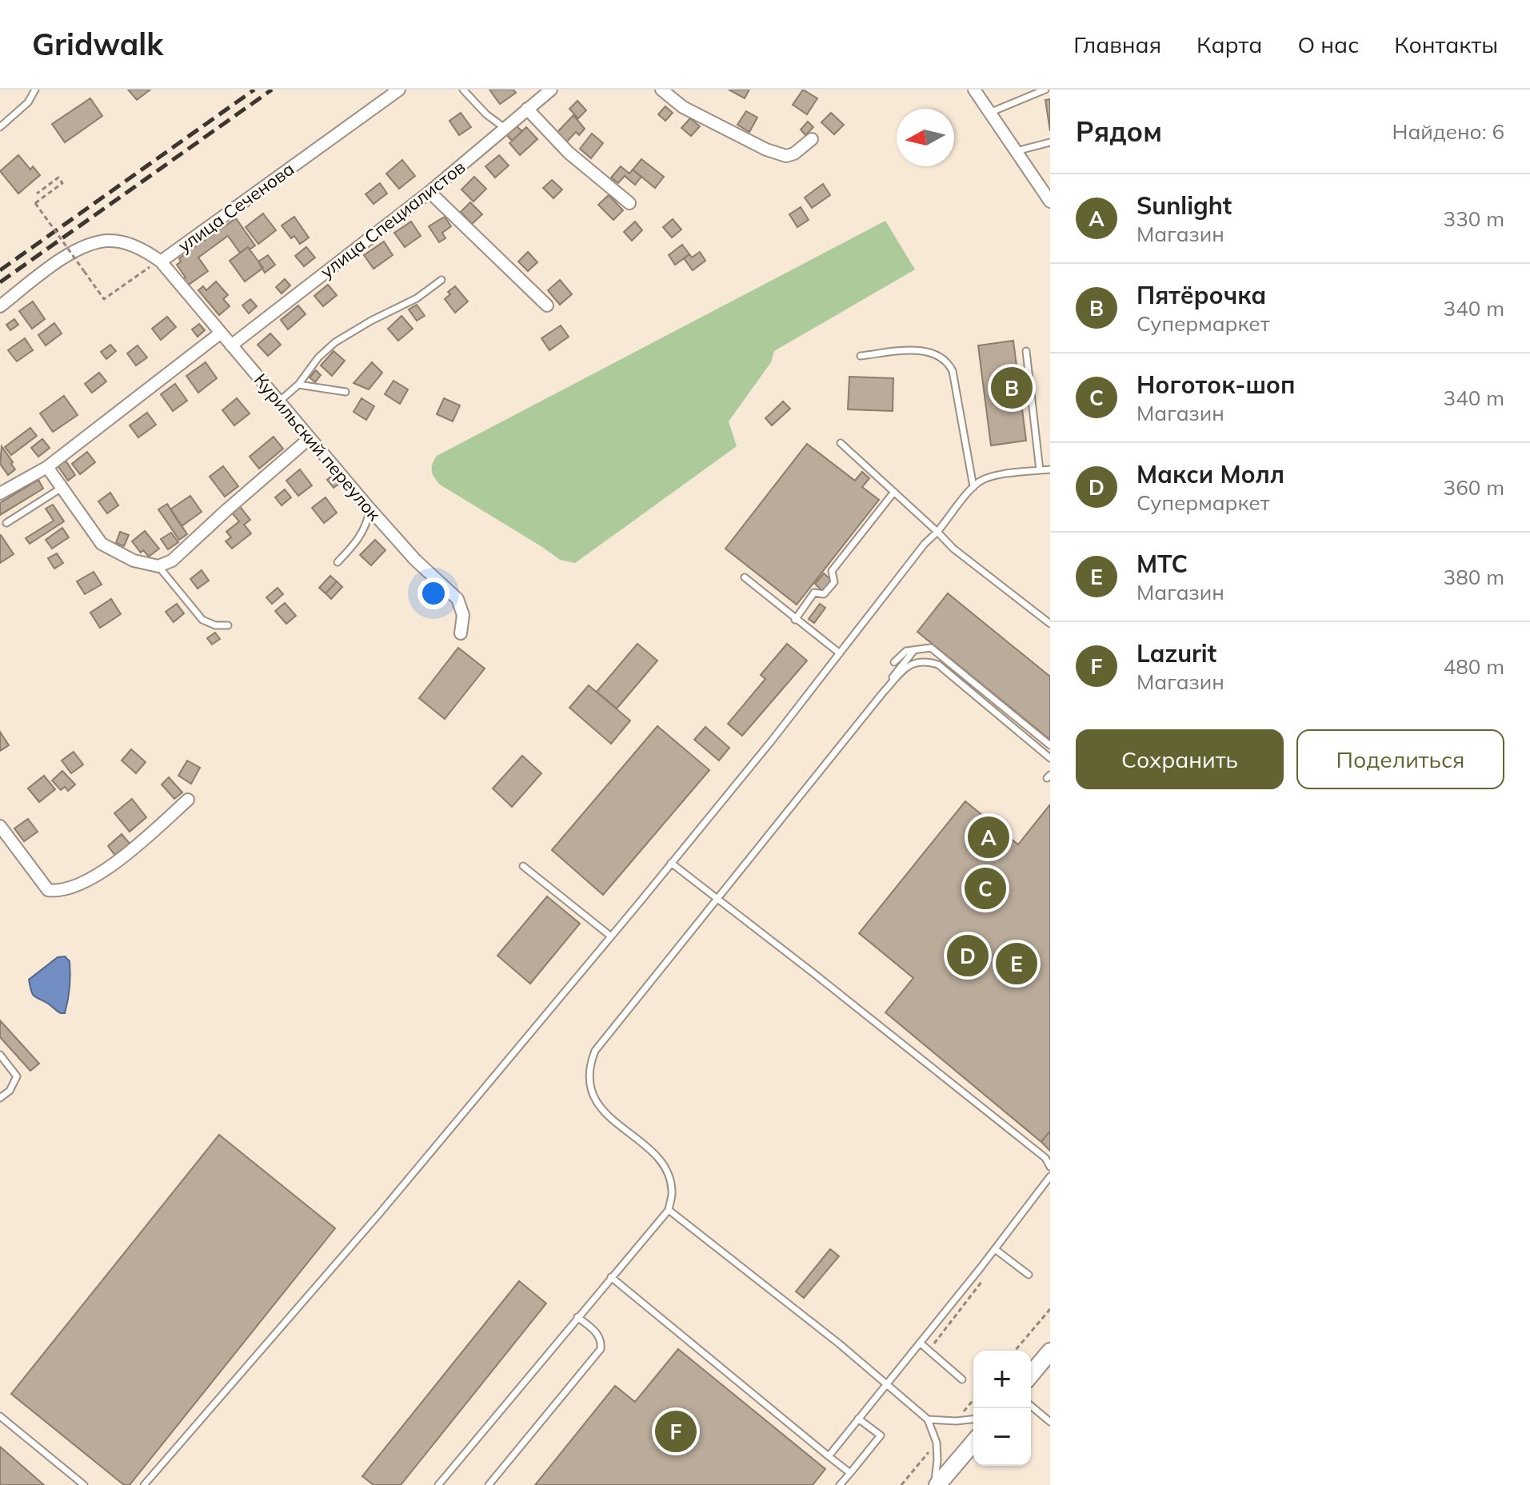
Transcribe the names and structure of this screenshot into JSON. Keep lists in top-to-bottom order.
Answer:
{
  "streets": {
    "street": ["улица Сеченова", "улица Специалистов", "Курильский переулок"]
  },
  "crossings": [
    ["улица Сеченова", "Курильский переулок"],
    ["улица Специалистов", "Курильский переулок"]
  ],
  "north": "left",
  "page": {
    "header": "Gridwalk",
    "nav": [
      "Главная",
      "Карта",
      "О нас",
      "Контакты"
    ],
    "heading": ["Рядом", "Найдено: 6"],
    "list": [
      {
        "mark": "A",
        "name": "Sunlight",
        "note": "Магазин",
        "value": "330 m"
      },
      {
        "mark": "B",
        "name": "Пятёрочка",
        "note": "Супермаркет",
        "value": "340 m"
      },
      {
        "mark": "C",
        "name": "Ноготок-шоп",
        "note": "Магазин",
        "value": "340 m"
      },
      {
        "mark": "D",
        "name": "Макси Молл",
        "note": "Супермаркет",
        "value": "360 m"
      },
      {
        "mark": "E",
        "name": "МТС",
        "note": "Магазин",
        "value": "380 m"
      },
      {
        "mark": "F",
        "name": "Lazurit",
        "note": "Магазин",
        "value": "480 m"
      }
    ],
    "pins": [
      "B",
      "A",
      "C",
      "D",
      "E",
      "F"
    ],
    "buttons": ["Сохранить", "Поделиться"],
    "map_buttons": ["+", "−"]
  }
}
